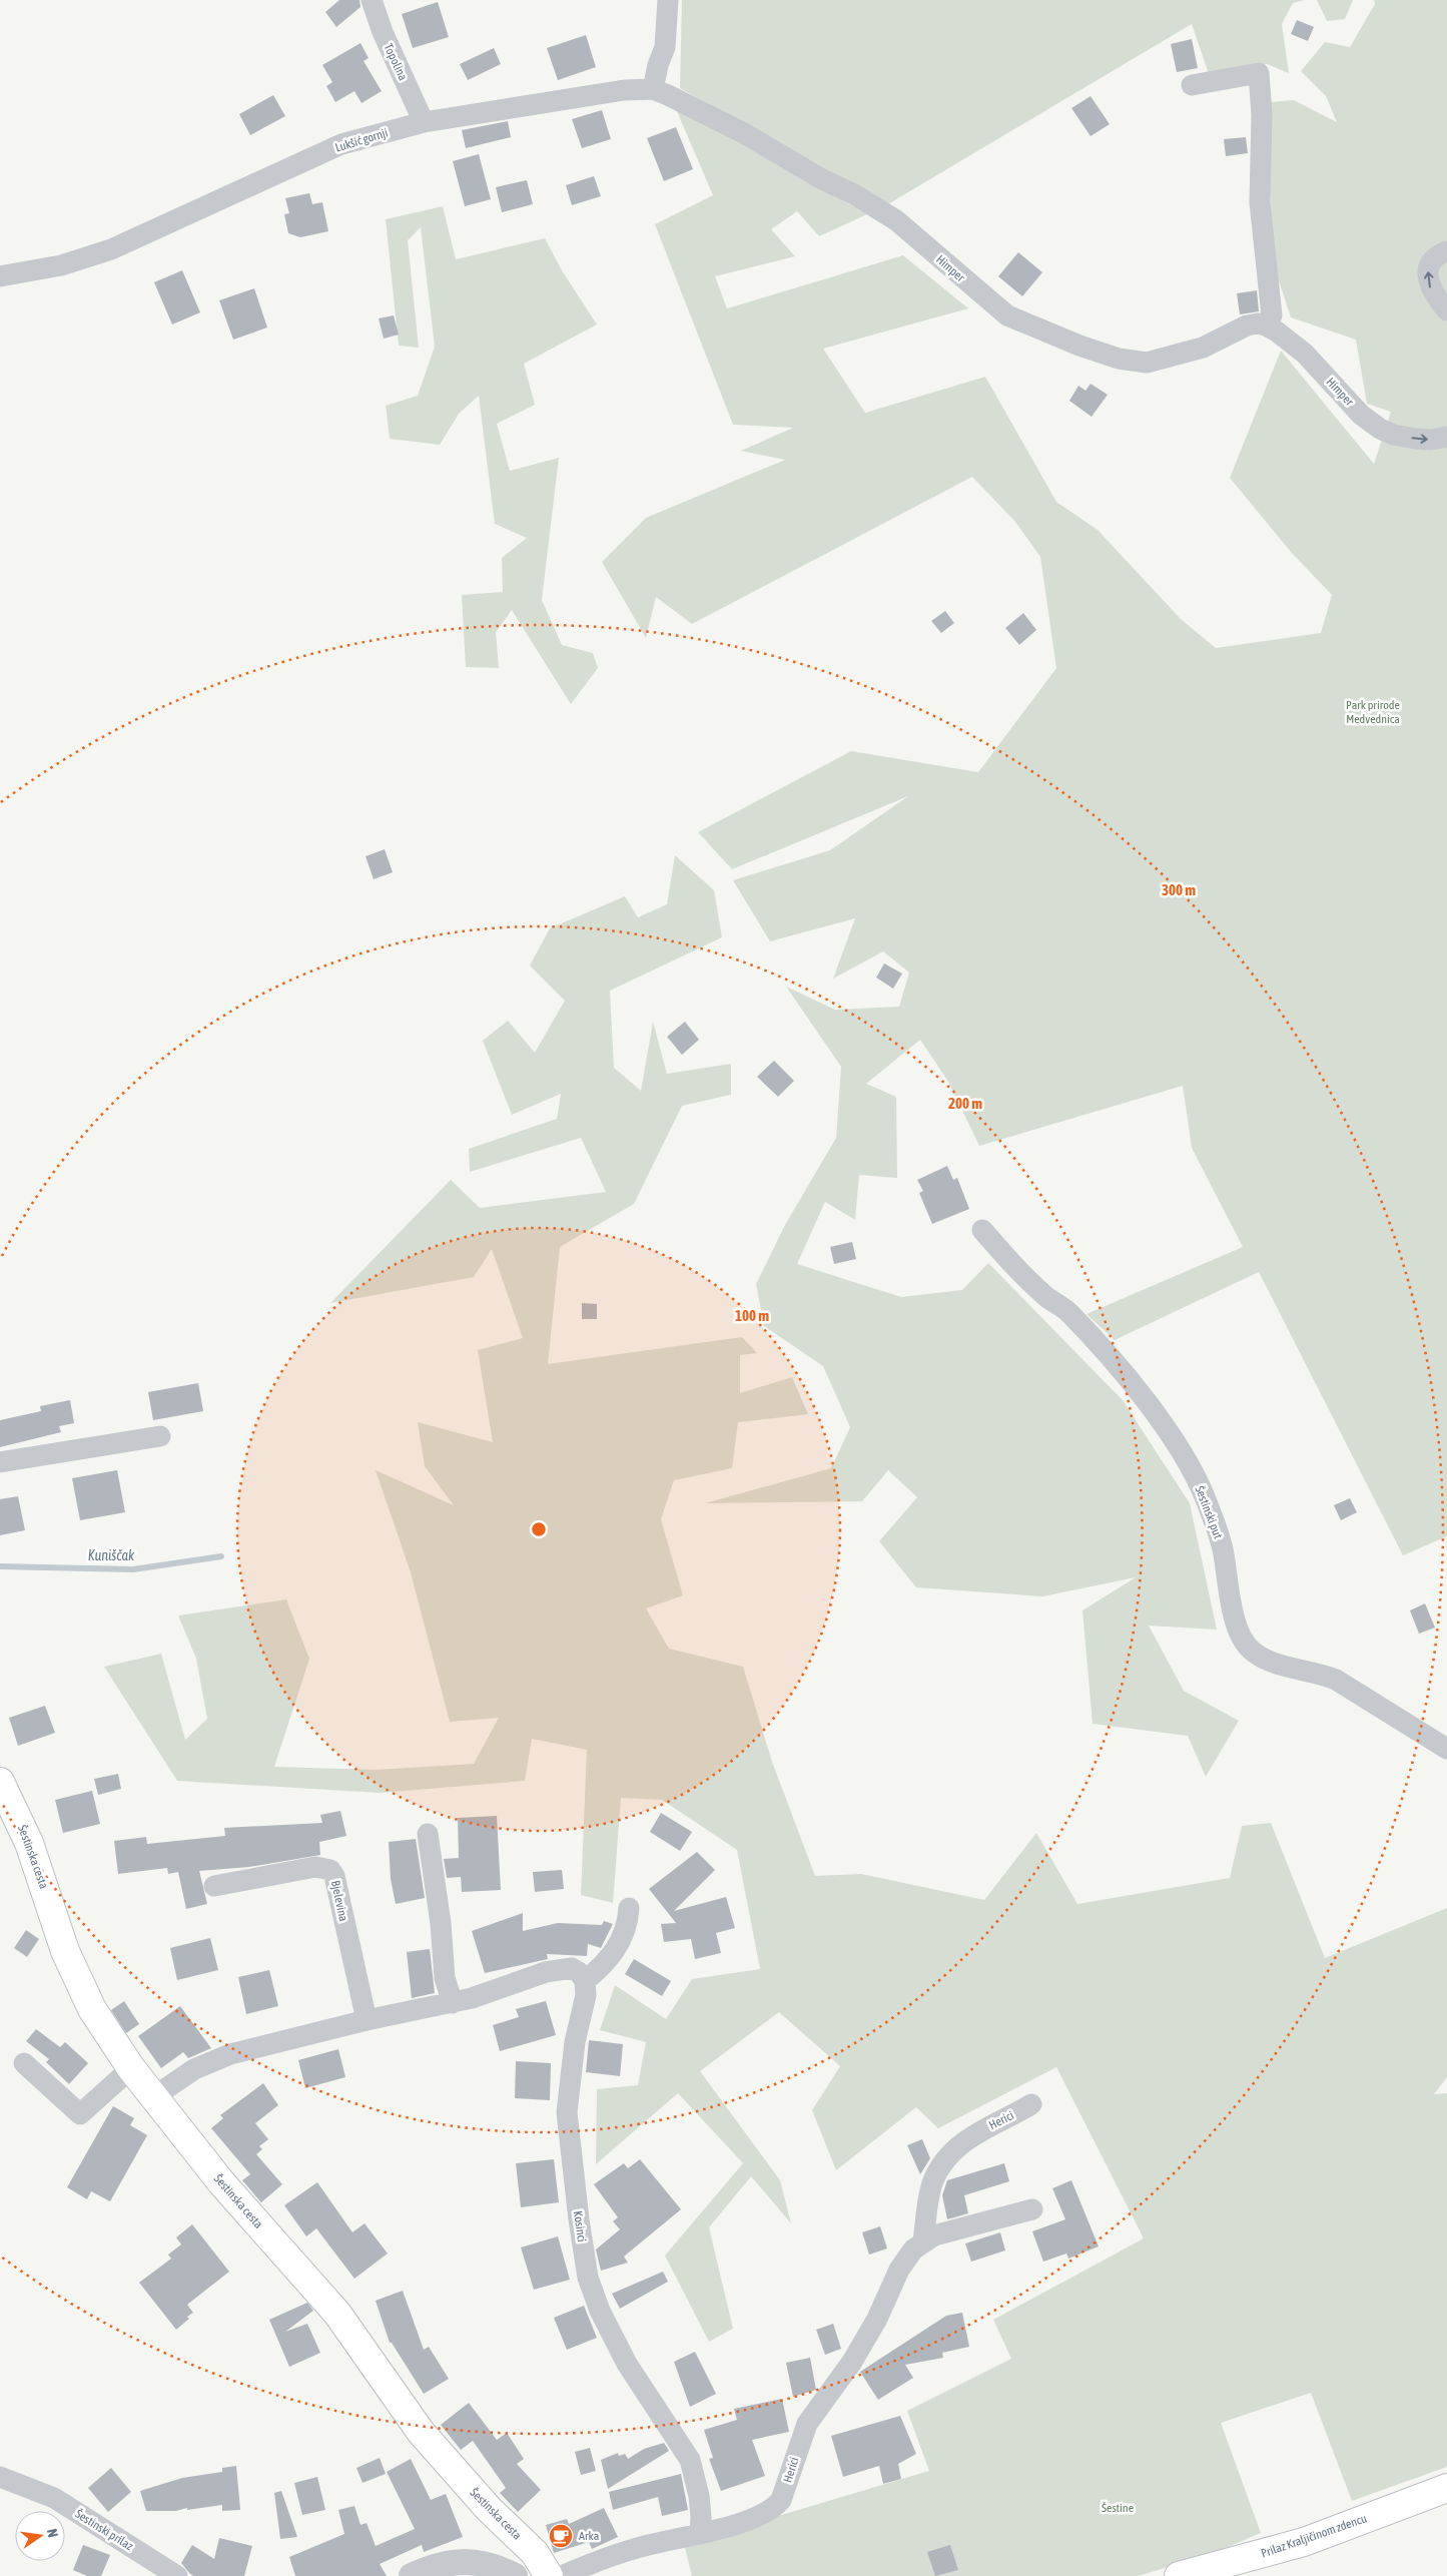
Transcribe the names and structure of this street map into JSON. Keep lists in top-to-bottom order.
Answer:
{
  "streets": {
    "main road": ["Šestinska cesta", "Prilaz Kraljičinom zdencu"],
    "street": [
      "Topolina",
      "Lukšić gornji",
      "Himper",
      "Šestinski put",
      "Bjelevina",
      "Herici",
      "Kosinci",
      "Šestinski prilaz"
    ]
  },
  "crossings": [
    ["Topolina", "Lukšić gornji"],
    ["Lukšić gornji", "Himper"],
    ["Herici", "Kosinci"]
  ],
  "water": ["Kuniščak"],
  "parks": ["Park prirode Medvednica", "Šestine"],
  "places": {
    "cafe": ["Arka"]
  },
  "north": "right",
  "rings": ["300 m", "200 m", "100 m"]
}
